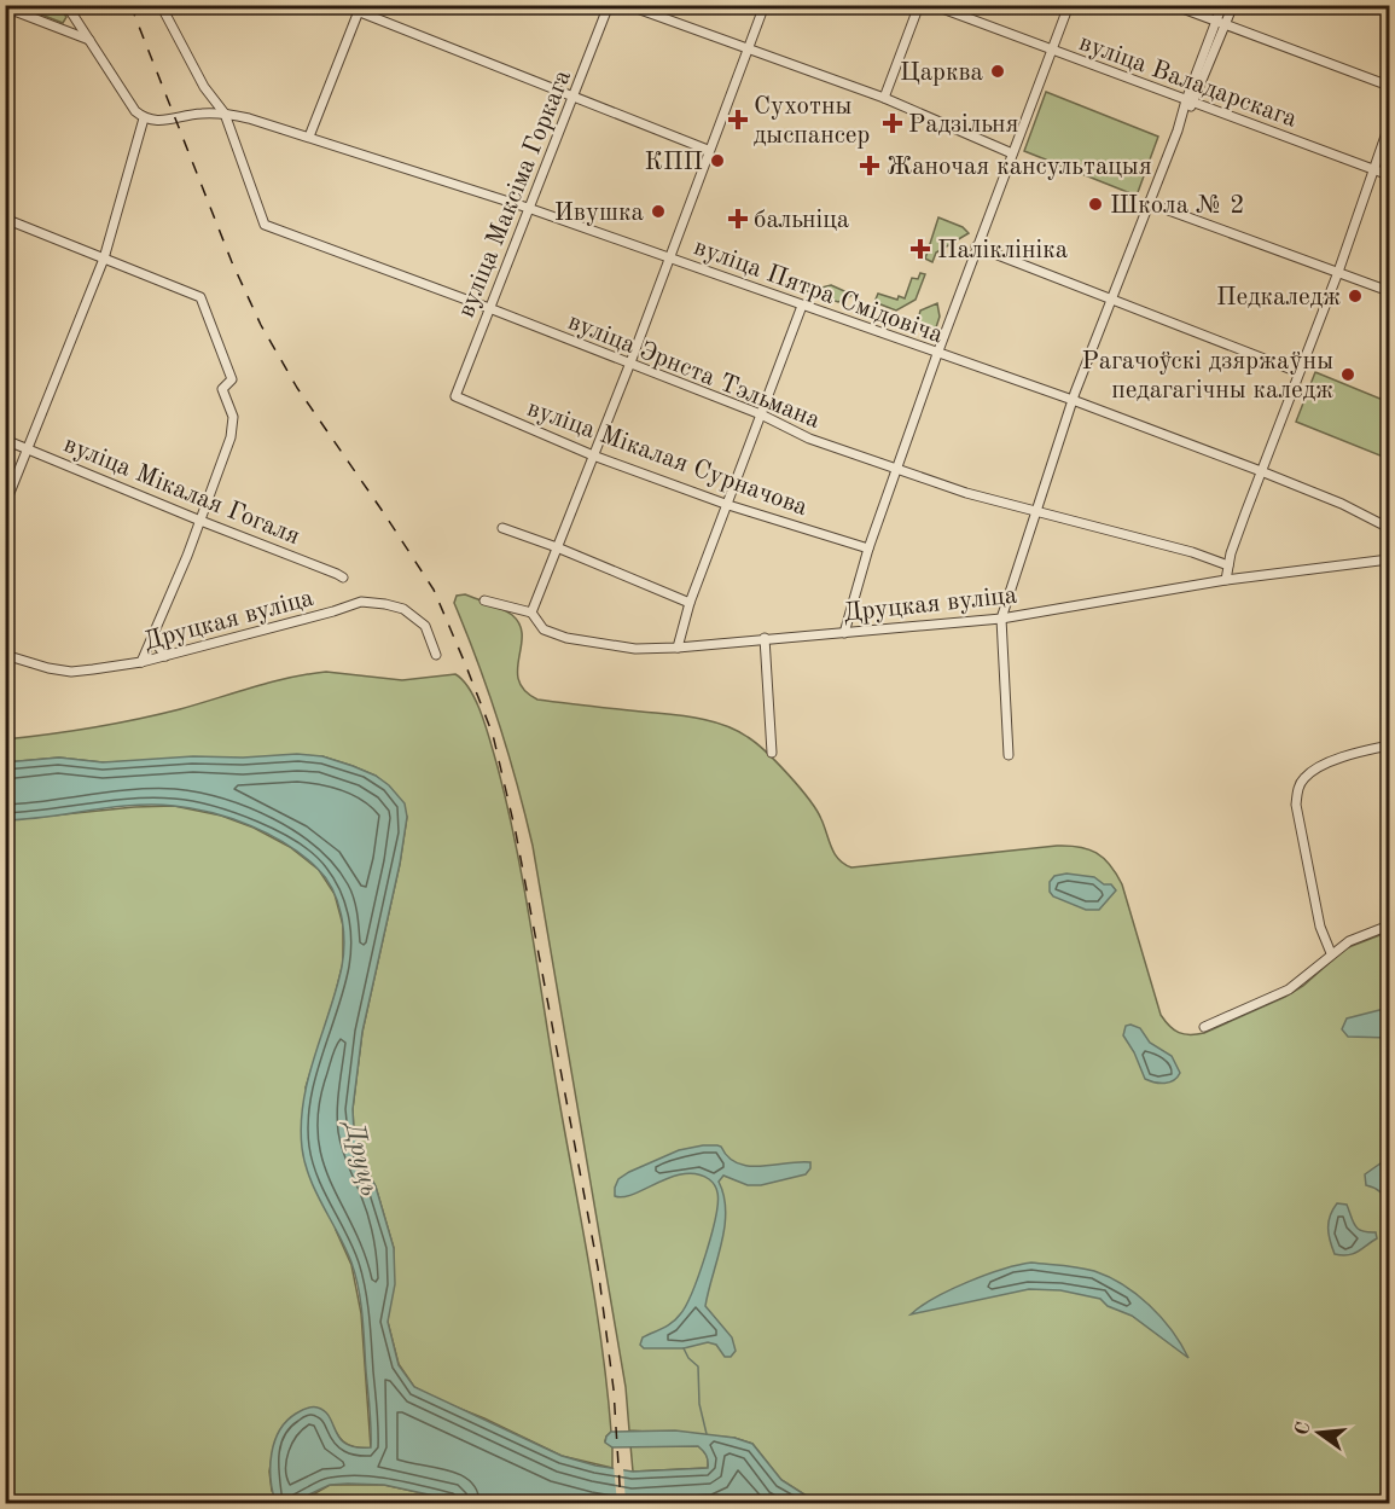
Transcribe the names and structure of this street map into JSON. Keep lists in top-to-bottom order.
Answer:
{
  "streets": {
    "street": [
      "вуліца Валадарскага",
      "вуліца Максіма Горкага",
      "вуліца Пятра Смідовіча",
      "вуліца Эрнста Тэльмана",
      "вуліца Мікалая Сурначова",
      "вуліца Мікалая Гогаля",
      "Друцкая вуліца"
    ]
  },
  "crossings": [
    ["вуліца Максіма Горкага", "вуліца Пятра Смідовіча"],
    ["вуліца Максіма Горкага", "вуліца Эрнста Тэльмана"],
    ["вуліца Максіма Горкага", "вуліца Мікалая Сурначова"],
    ["вуліца Пятра Смідовіча", "вуліца Эрнста Тэльмана"]
  ],
  "water": ["Друць"],
  "places": {
    "other": [
      "Царква",
      "КПП",
      "Школа № 2",
      "Ивушка",
      "Педкаледж",
      "Рагачоўскі дзяржаўны педагагічны каледж"
    ],
    "health": [
      "Сухотны дыспансер",
      "Радзільня",
      "Жаночая кансультацыя",
      "бальніца",
      "Паліклініка"
    ]
  },
  "north": "left"
}
